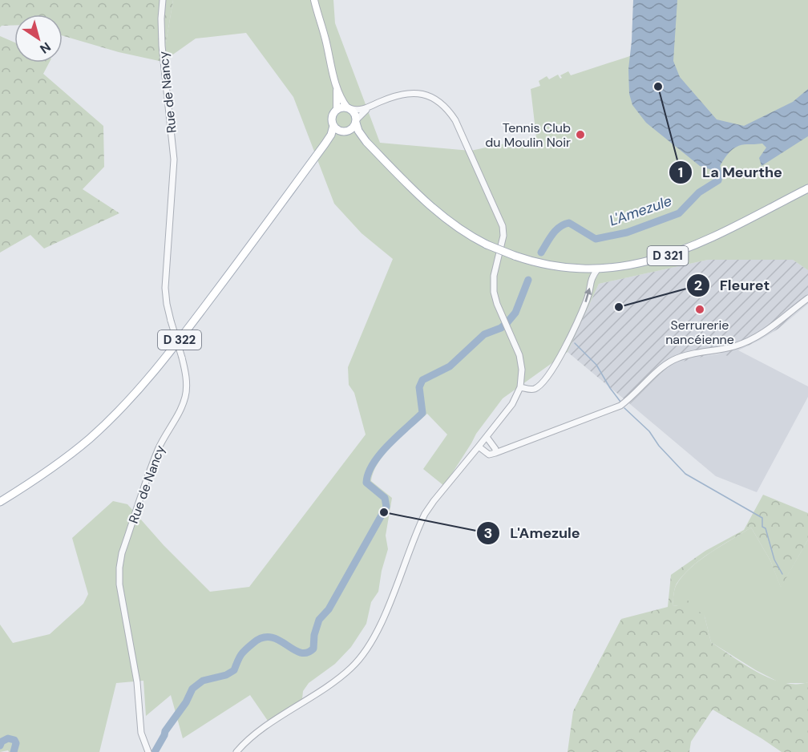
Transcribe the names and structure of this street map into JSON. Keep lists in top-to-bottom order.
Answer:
{
  "streets": {
    "main road": ["D 321", "D 322"],
    "street": ["Rue de Nancy"]
  },
  "crossings": [
    ["D 321", "D 322"]
  ],
  "water": ["L'Amezule"],
  "places": [
    "La Meurthe",
    "Tennis Club du Moulin Noir",
    "Fleuret",
    "Serrurerie nancéienne",
    "L'Amezule"
  ],
  "north": "bottom right"
}
